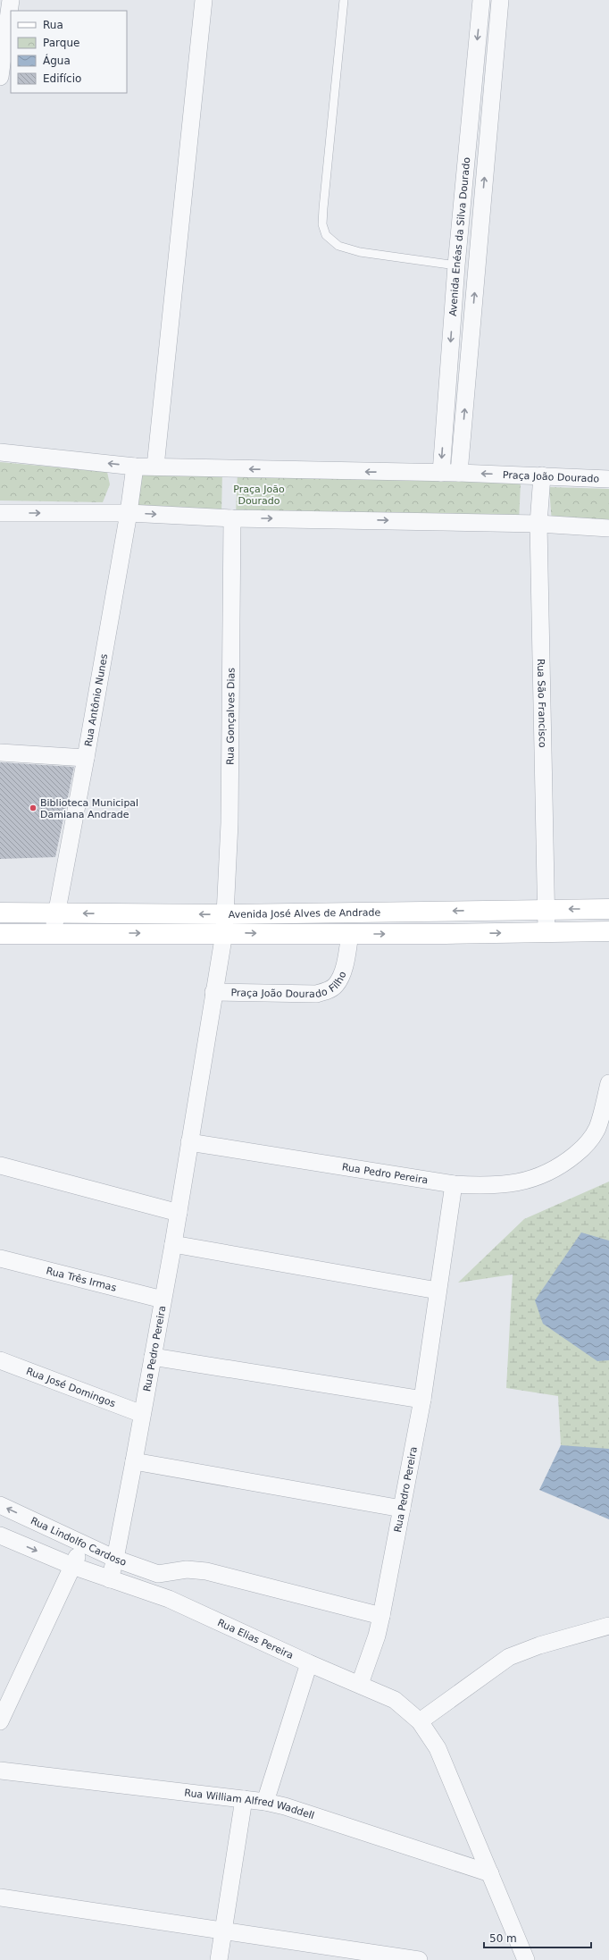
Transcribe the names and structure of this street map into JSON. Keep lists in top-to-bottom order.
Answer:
{
  "streets": {
    "main road": ["Avenida José Alves de Andrade"],
    "street": [
      "Avenida Enéas da Silva Dourado",
      "Praça João Dourado",
      "Rua Antônio Nunes",
      "Rua São Francisco",
      "Rua Gonçalves Dias",
      "Praça João Dourado Filho",
      "Rua Pedro Pereira",
      "Rua Três Irmas",
      "Rua José Domingos",
      "Rua Lindolfo Cardoso",
      "Rua Elias Pereira",
      "Rua William Alfred Waddell"
    ]
  },
  "crossings": [
    ["Avenida Enéas da Silva Dourado", "Praça João Dourado"],
    ["Praça João Dourado", "Rua Antônio Nunes"],
    ["Praça João Dourado", "Rua São Francisco"],
    ["Rua Antônio Nunes", "Avenida José Alves de Andrade"],
    ["Rua São Francisco", "Avenida José Alves de Andrade"],
    ["Rua Gonçalves Dias", "Avenida José Alves de Andrade"],
    ["Rua Gonçalves Dias", "Rua Pedro Pereira"],
    ["Avenida José Alves de Andrade", "Praça João Dourado Filho"],
    ["Avenida José Alves de Andrade", "Rua Pedro Pereira"],
    ["Praça João Dourado Filho", "Rua Pedro Pereira"],
    ["Rua Pedro Pereira", "Rua Três Irmas"],
    ["Rua Pedro Pereira", "Rua José Domingos"],
    ["Rua Pedro Pereira", "Rua Lindolfo Cardoso"],
    ["Rua Pedro Pereira", "Rua Elias Pereira"],
    ["Rua Elias Pereira", "Rua William Alfred Waddell"]
  ],
  "parks": ["Praça João Dourado"],
  "places": ["Biblioteca Municipal Damiana Andrade"],
  "legend": [
    "Rua",
    "Parque",
    "Água",
    "Edifício"
  ],
  "scale_bar": "50 m"
}
